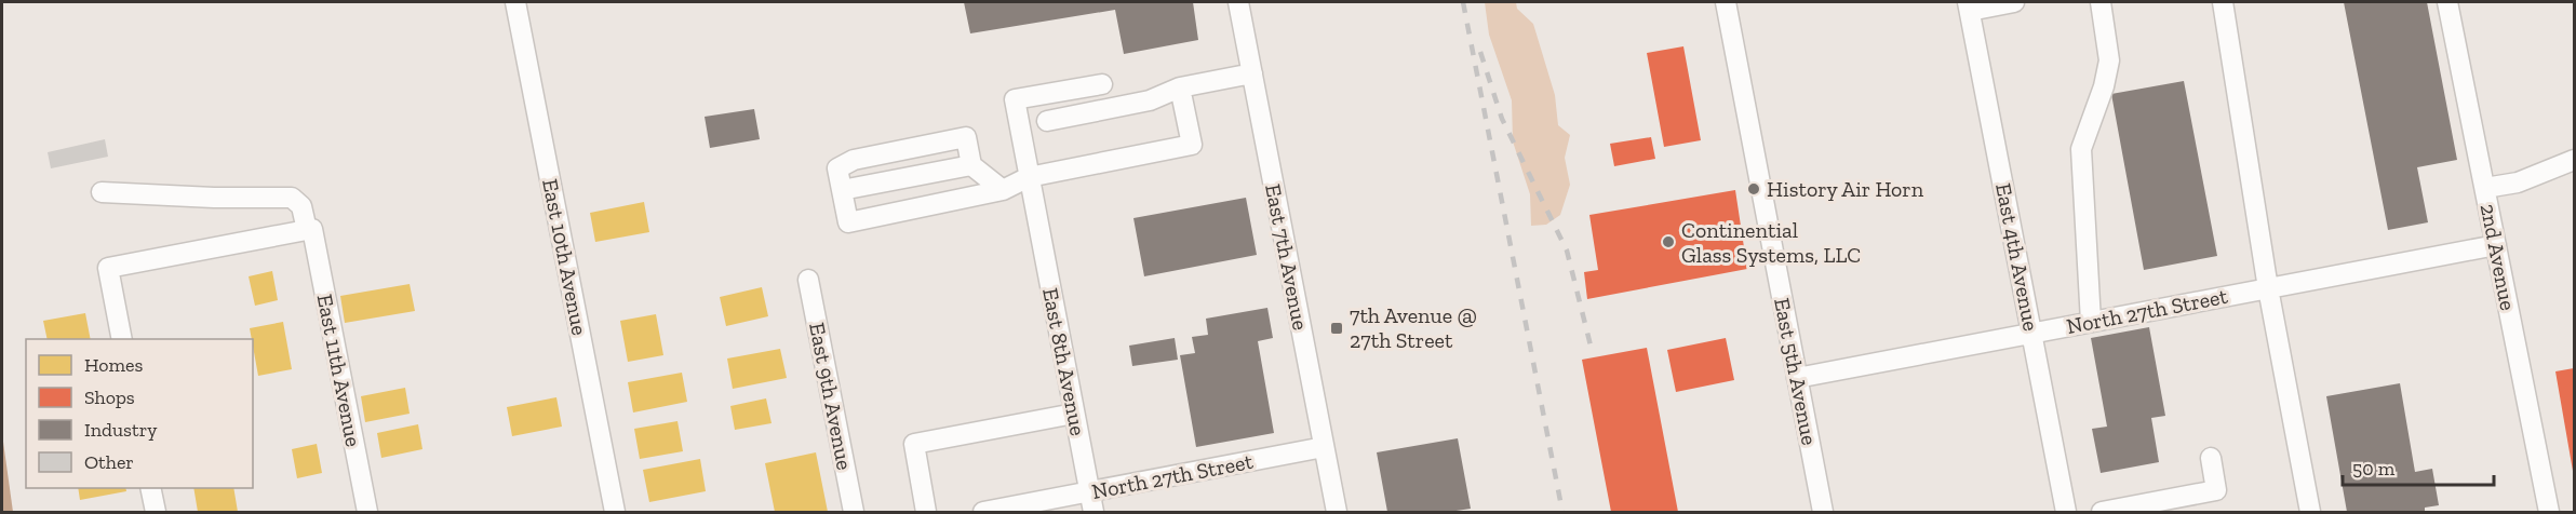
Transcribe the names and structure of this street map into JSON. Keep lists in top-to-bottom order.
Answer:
{
  "streets": {
    "street": [
      "East 10th Avenue",
      "East 7th Avenue",
      "East 4th Avenue",
      "2nd Avenue",
      "North 27th Street",
      "East 8th Avenue",
      "East 11th Avenue",
      "East 5th Avenue",
      "East 9th Avenue"
    ]
  },
  "crossings": [
    ["East 7th Avenue", "North 27th Street"],
    ["East 4th Avenue", "North 27th Street"],
    ["2nd Avenue", "North 27th Street"],
    ["North 27th Street", "East 8th Avenue"],
    ["North 27th Street", "East 5th Avenue"]
  ],
  "places": {
    "other": ["History Air Horn", "Continential Glass Systems, LLC"],
    "transit": ["7th Avenue @ 27th Street"]
  },
  "legend": [
    "Homes",
    "Shops",
    "Industry",
    "Other"
  ],
  "scale_bar": "50 m"
}
